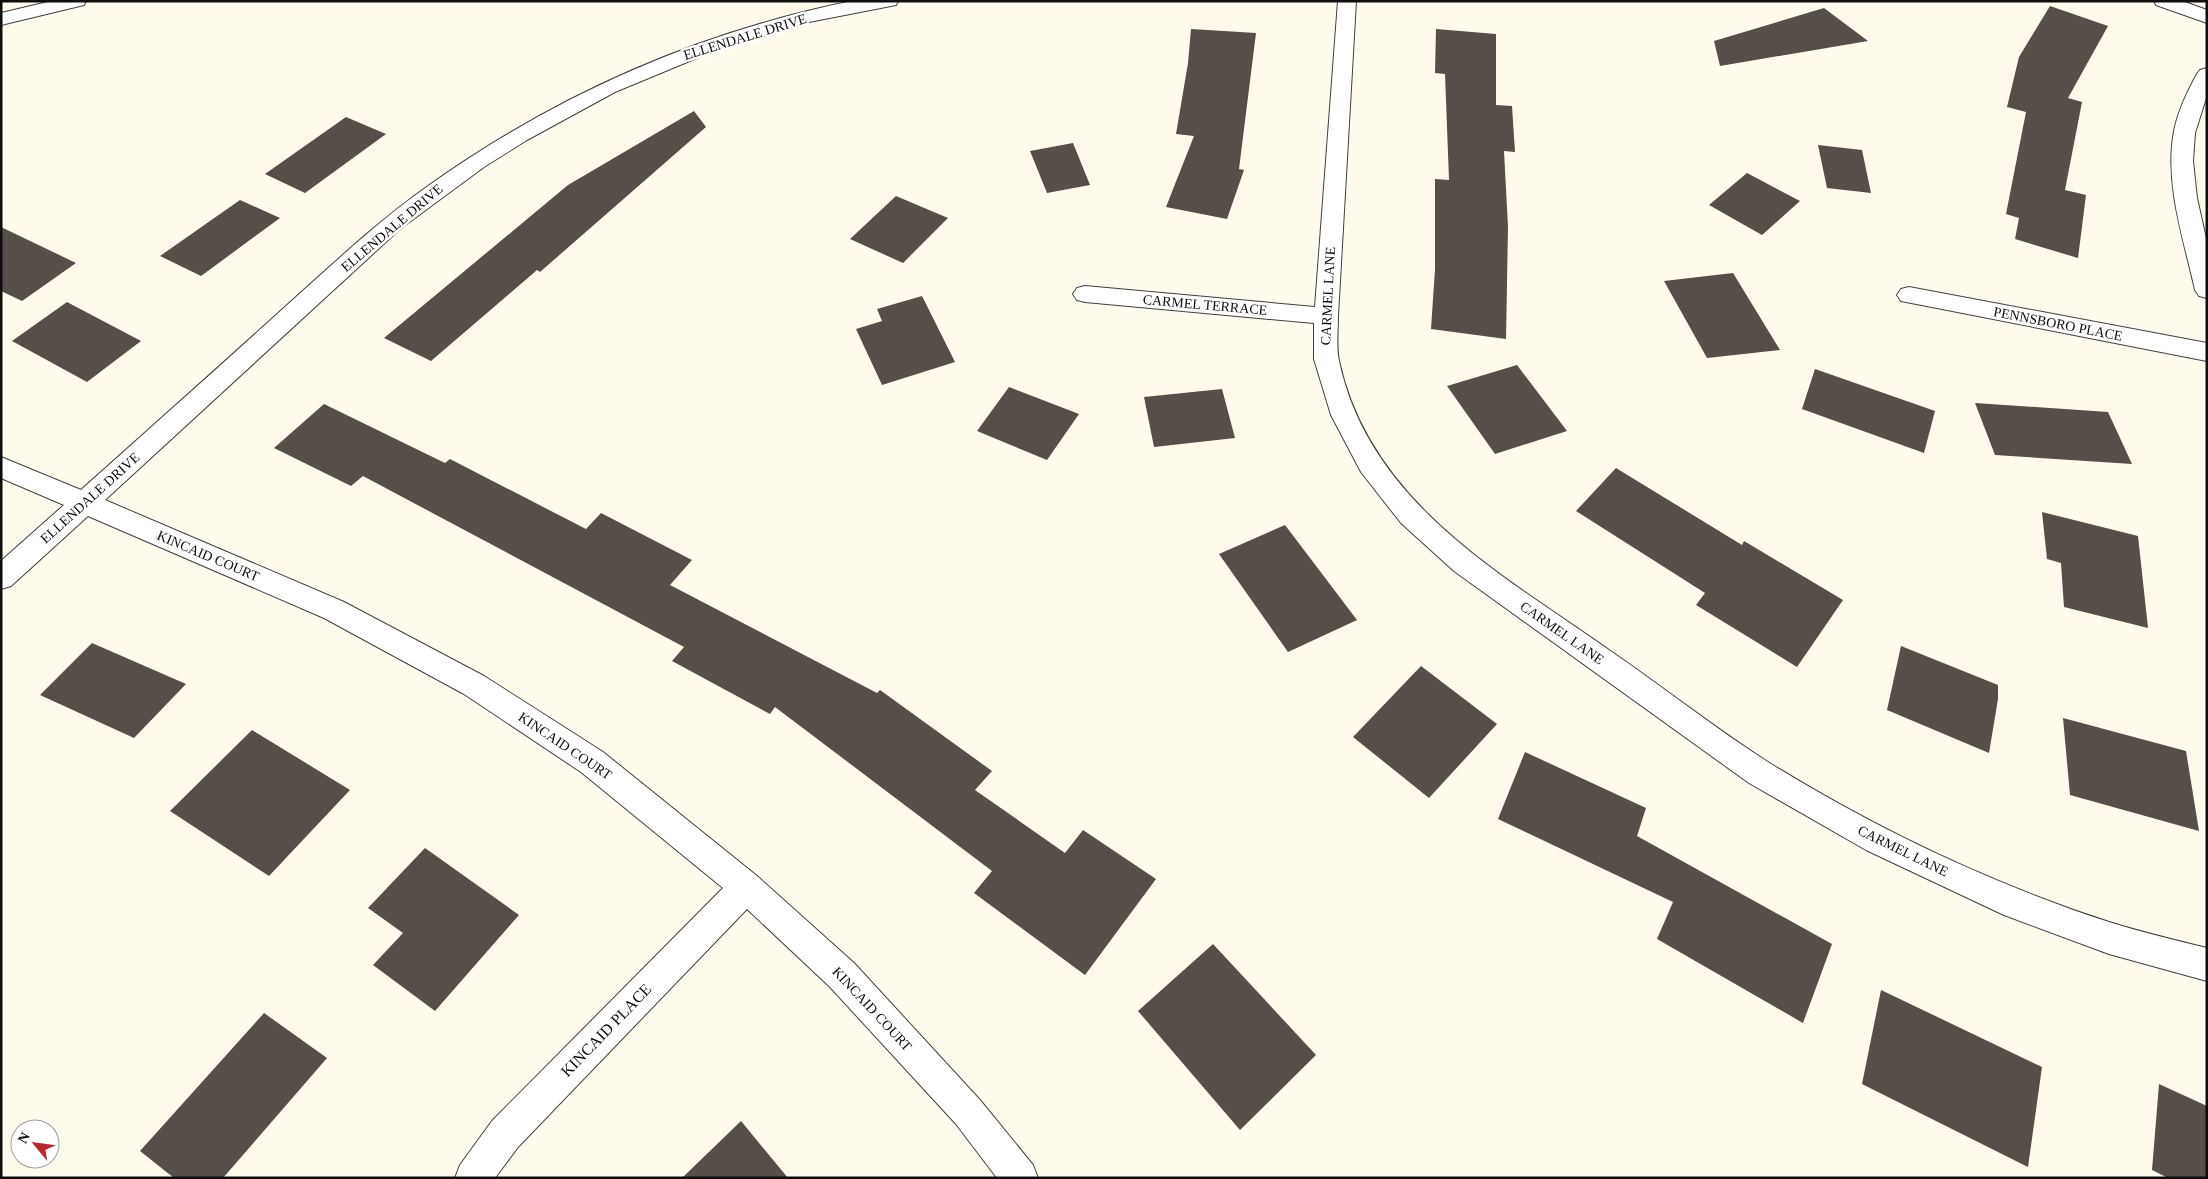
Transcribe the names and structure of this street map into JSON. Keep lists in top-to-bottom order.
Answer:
{
  "streets": {
    "street": [
      "ELLENDALE DRIVE",
      "CARMEL LANE",
      "CARMEL TERRACE",
      "PENNSBORO PLACE",
      "KINCAID COURT",
      "KINCAID PLACE"
    ]
  },
  "crossings": [
    ["ELLENDALE DRIVE", "KINCAID COURT"],
    ["CARMEL LANE", "CARMEL TERRACE"],
    ["KINCAID COURT", "KINCAID PLACE"]
  ],
  "north": "top left"
}
